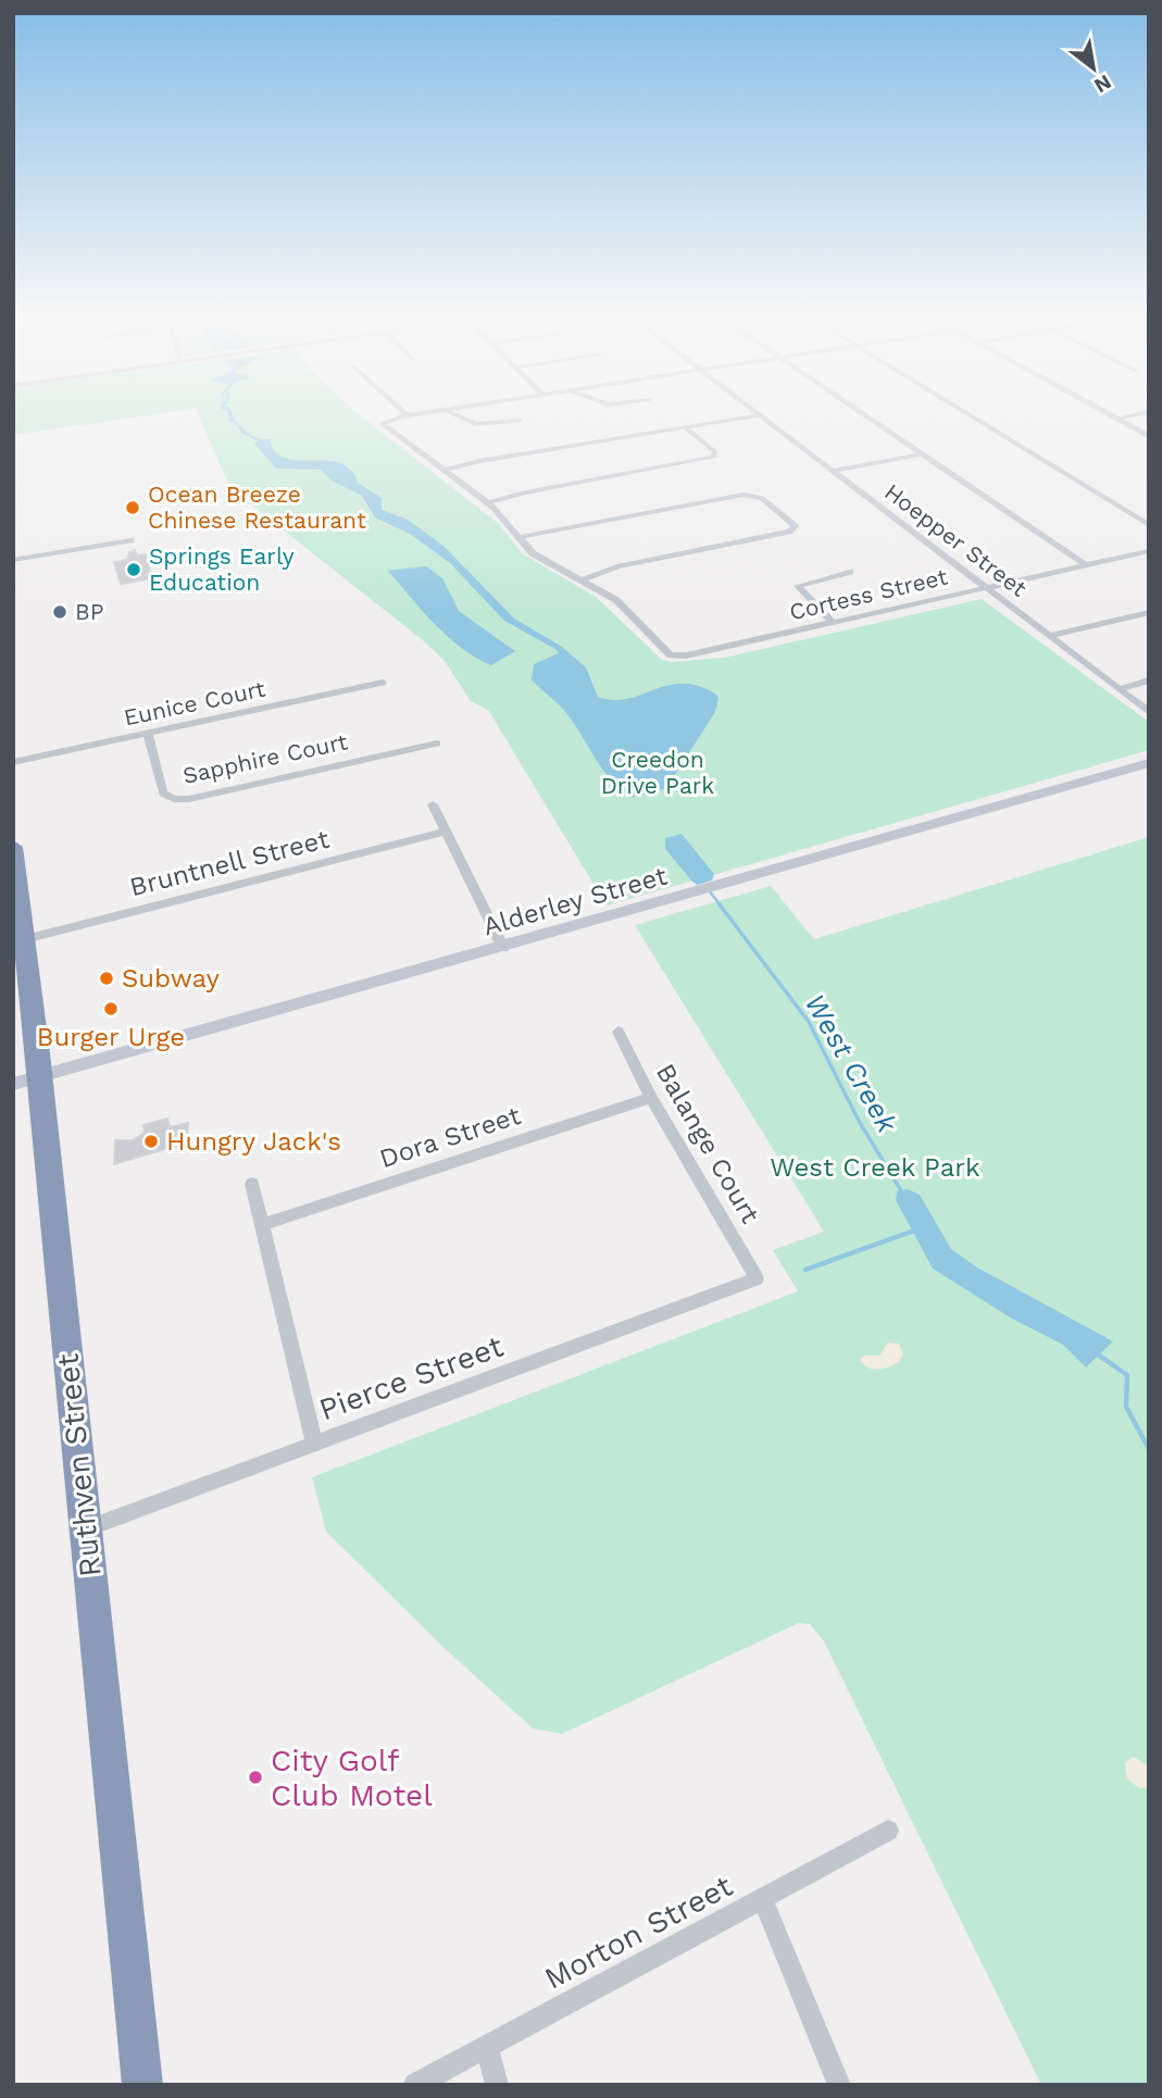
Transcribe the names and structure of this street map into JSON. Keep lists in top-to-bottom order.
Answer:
{
  "streets": {
    "highway": ["Ruthven Street"],
    "main road": ["Alderley Street"],
    "street": [
      "Hoepper Street",
      "Cortess Street",
      "Eunice Court",
      "Sapphire Court",
      "Bruntnell Street",
      "Dora Street",
      "Balange Court",
      "Pierce Street",
      "Morton Street"
    ]
  },
  "crossings": [
    ["Hoepper Street", "Cortess Street"],
    ["Eunice Court", "Sapphire Court"],
    ["Bruntnell Street", "Ruthven Street"],
    ["Alderley Street", "Ruthven Street"],
    ["Dora Street", "Balange Court"],
    ["Balange Court", "Pierce Street"],
    ["Pierce Street", "Ruthven Street"]
  ],
  "water": ["West Creek"],
  "parks": ["Creedon Drive Park", "West Creek Park"],
  "places": [
    "Ocean Breeze Chinese Restaurant",
    "Springs Early Education",
    "BP",
    "Subway",
    "Burger Urge",
    "Hungry Jack's",
    "City Golf Club Motel"
  ],
  "north": "bottom right"
}
